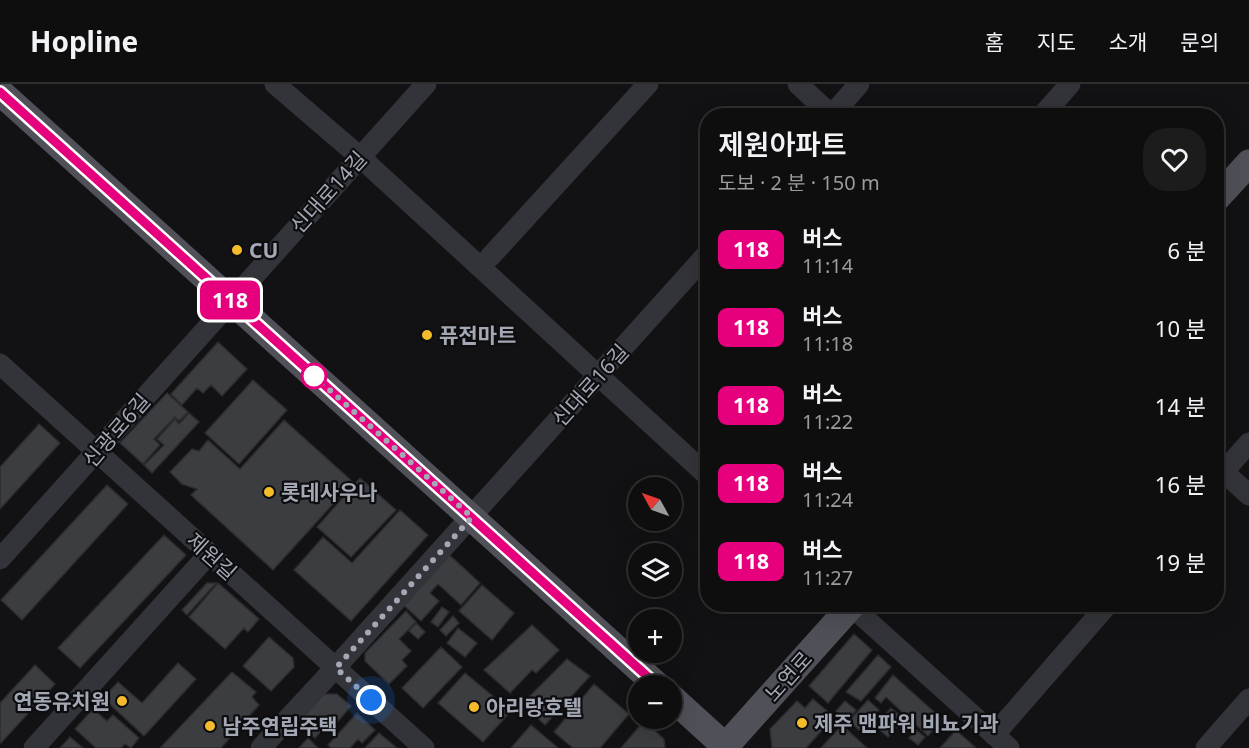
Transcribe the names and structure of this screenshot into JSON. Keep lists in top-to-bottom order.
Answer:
{
  "streets": {
    "main road": ["노연로"],
    "street": [
      "신대로14길",
      "신대로16길",
      "신광로6길",
      "제원길"
    ]
  },
  "crossings": [
    ["신대로14길", "신광로6길"],
    ["신대로16길", "제원길"],
    ["신광로6길", "제원길"]
  ],
  "places": [
    "CU",
    "퓨전마트",
    "롯데사우나",
    "연동유치원",
    "아리랑호텔",
    "제주 맨파워 비뇨기과",
    "남주연립주택"
  ],
  "lines": ["bus line 118"],
  "north": "top left",
  "page": {
    "header": "Hopline",
    "nav": [
      "홈",
      "지도",
      "소개",
      "문의"
    ],
    "on_map": "118",
    "heading": ["제원아파트", "도보 · 2 분 · 150 m"],
    "list": [
      {
        "mark": "118",
        "name": "버스",
        "note": "11:14",
        "value": "6 분"
      },
      {
        "mark": "118",
        "name": "버스",
        "note": "11:18",
        "value": "10 분"
      },
      {
        "mark": "118",
        "name": "버스",
        "note": "11:22",
        "value": "14 분"
      },
      {
        "mark": "118",
        "name": "버스",
        "note": "11:24",
        "value": "16 분"
      },
      {
        "mark": "118",
        "name": "버스",
        "note": "11:27",
        "value": "19 분"
      }
    ],
    "map_buttons": ["+", "−"]
  }
}
